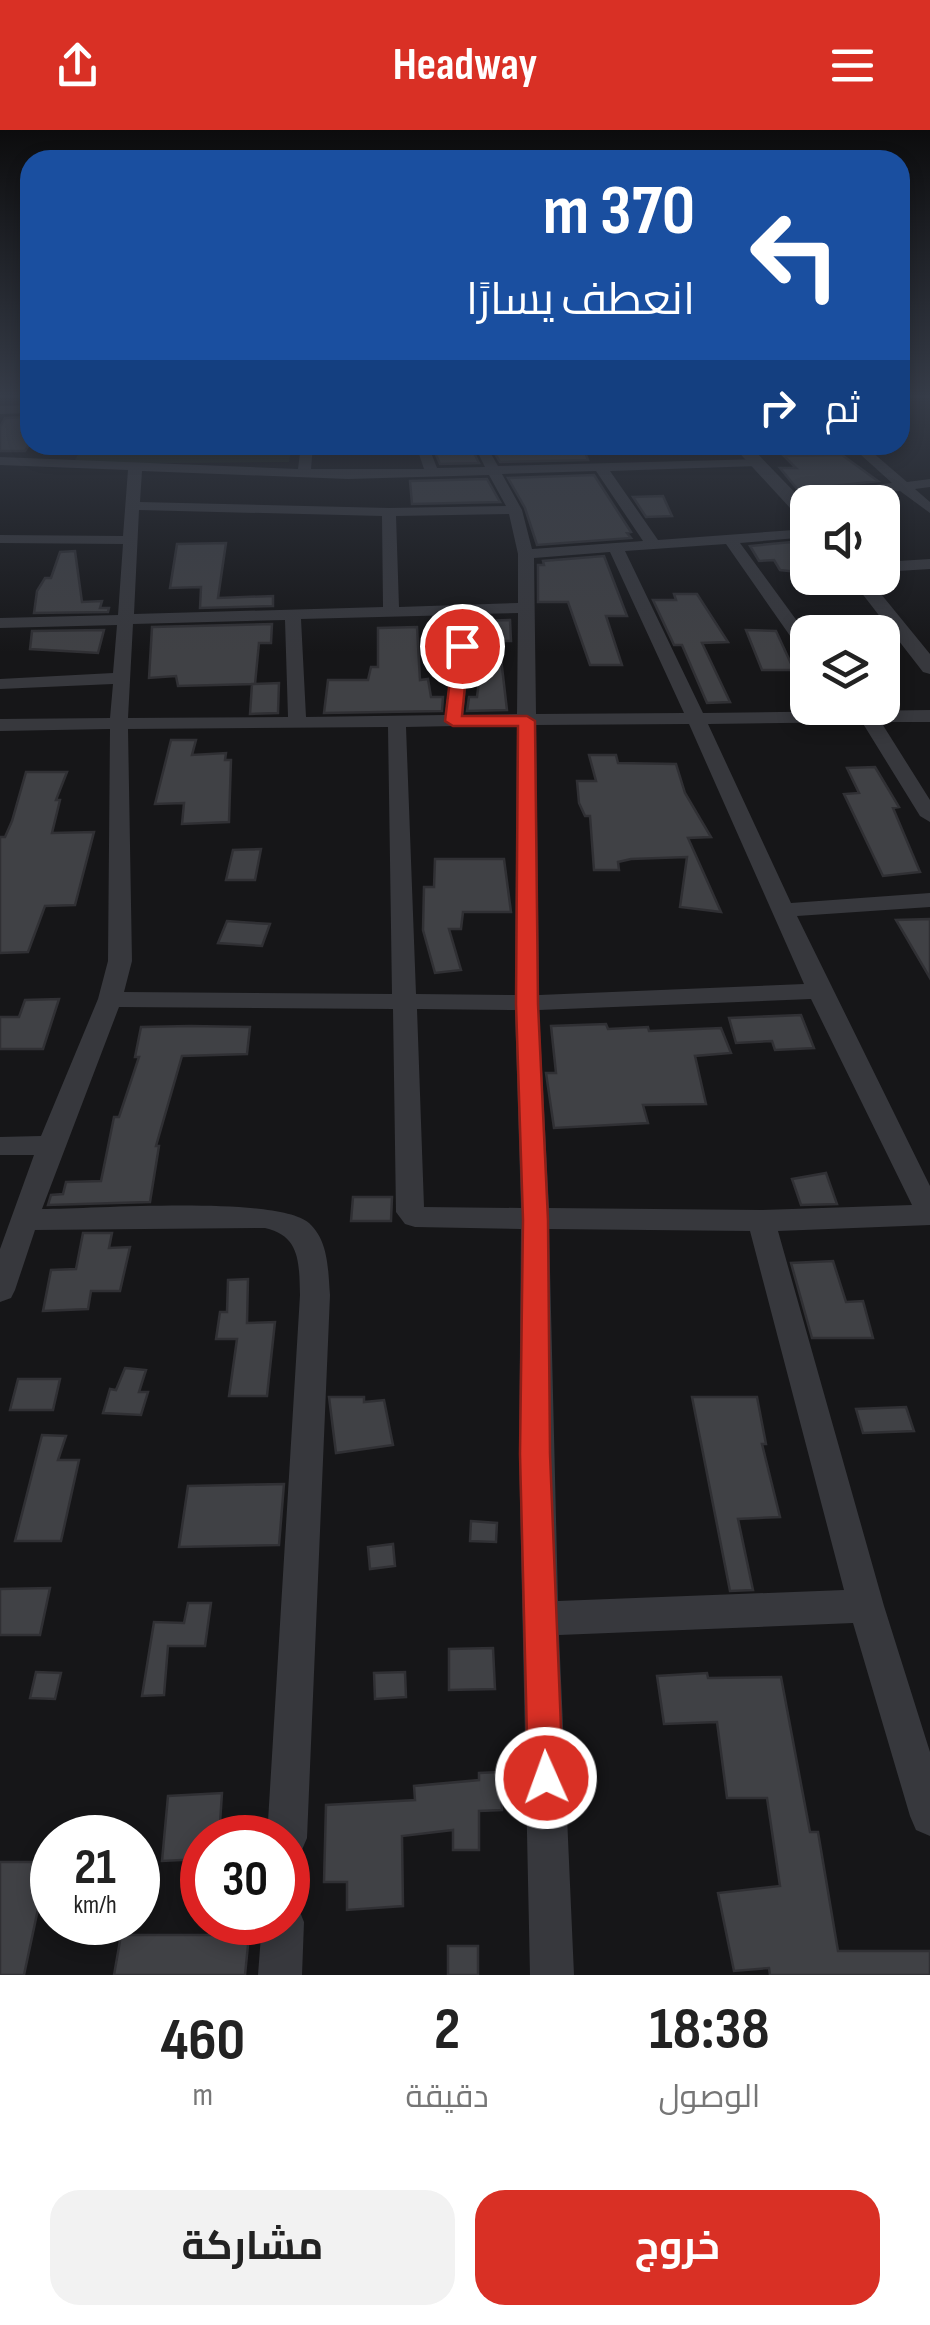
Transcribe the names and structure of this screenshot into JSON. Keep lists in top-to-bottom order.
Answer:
{
  "page": {
    "header": "Headway",
    "turn": ["370 m", "انعطف يسارًا"],
    "then": "ثم",
    "speed": "21 km/h",
    "limit": "30",
    "eta": [
      "18:38",
      "الوصول",
      "2",
      "دقيقة",
      "460",
      "m"
    ],
    "buttons": ["خروج", "مشاركة"]
  }
}
